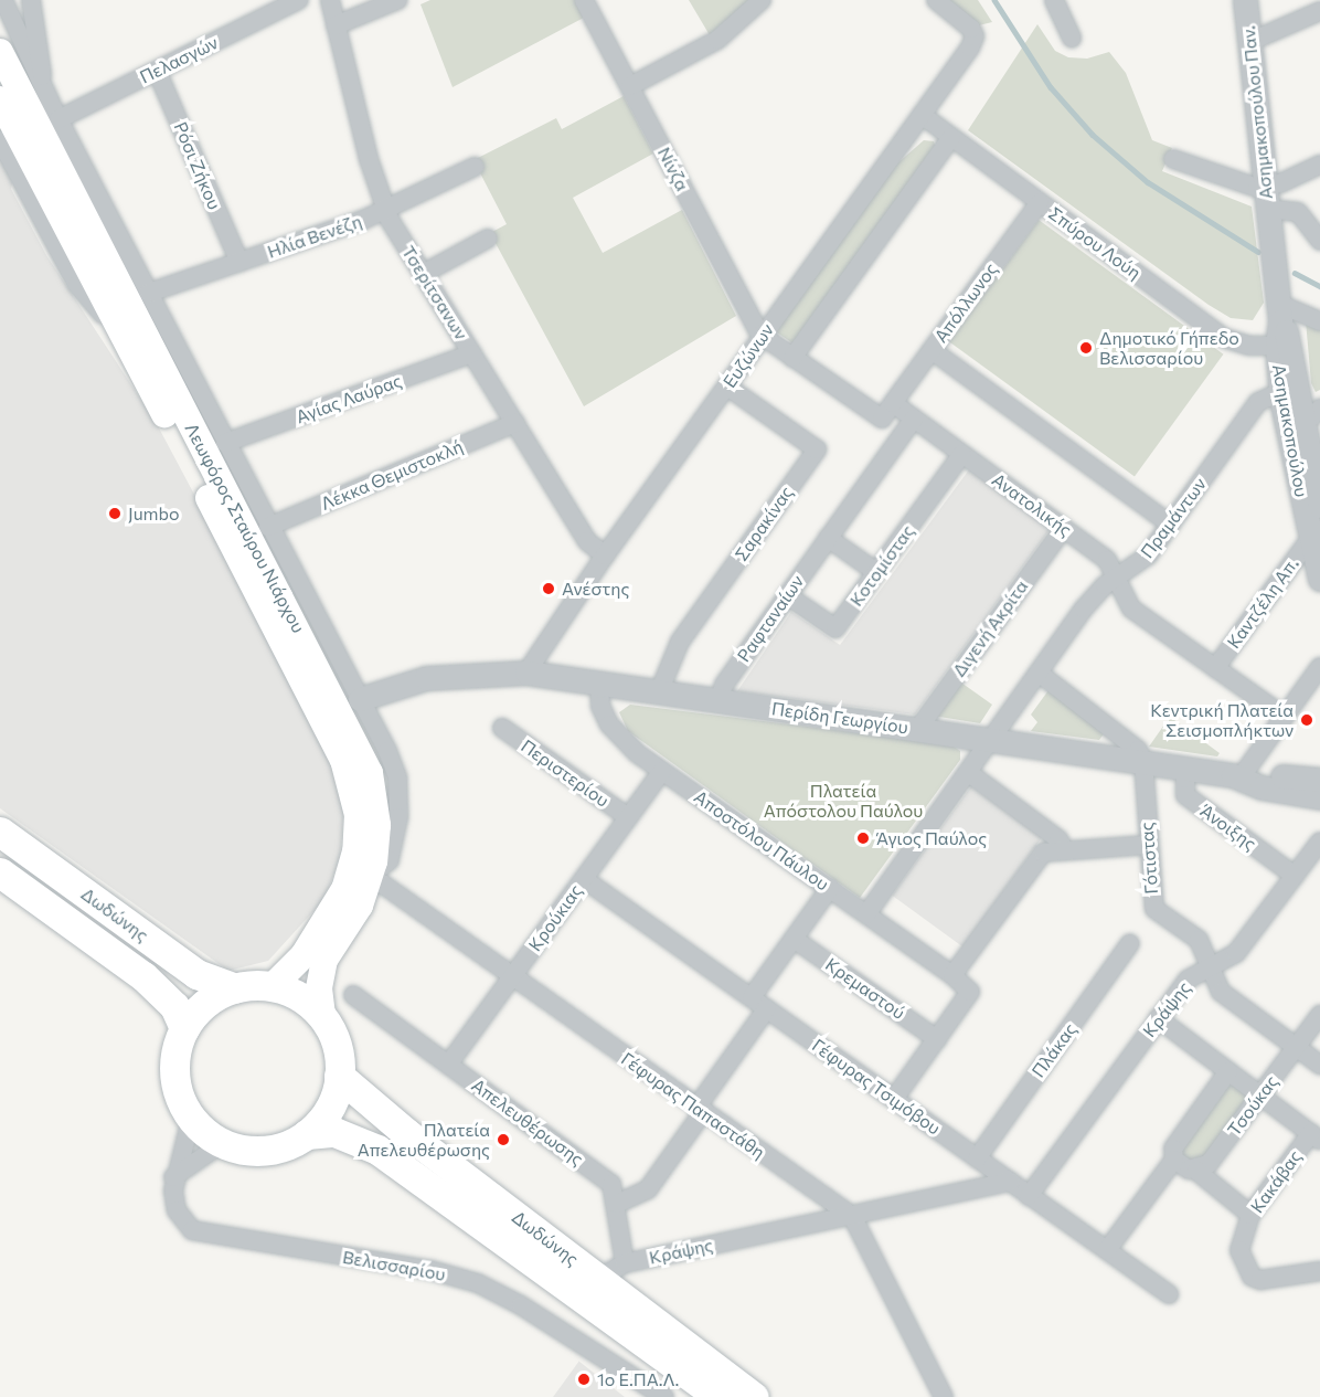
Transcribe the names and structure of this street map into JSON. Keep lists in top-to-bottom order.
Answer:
{
  "streets": {
    "main road": ["Λεωφόρος Σταύρου Νιάρχου", "Δωδώνης"],
    "street": [
      "Πελασγών",
      "Ασημακοπούλου Παν.",
      "Ρόσι Ζήκου",
      "Νίνζα",
      "Ηλία Βενέζη",
      "Σπύρου Λούη",
      "Τσερίτσανων",
      "Απόλλωνος",
      "Ευζώνων",
      "Αγίας Λαύρας",
      "Ασημακοπούλου",
      "Λέκκα Θεμιστοκλή",
      "Ανατολικής",
      "Πραμάντων",
      "Σαρακίνας",
      "Κοτομίστας",
      "Καντζέλη Απ.",
      "Ραφταναίων",
      "Διγενή Ακρίτα",
      "Περίδη Γεωργίου",
      "Περιστερίου",
      "Άνοιξης",
      "Αποστόλου Πάυλου",
      "Γότιστας",
      "Κρούκιας",
      "Κρεμαστού",
      "Κράψης",
      "Πλάκας",
      "Γέφυρας Τσιμόβου",
      "Γέφυρας Παπαστάθη",
      "Τσούκας",
      "Απελευθέρωσης",
      "Κακάβας",
      "Βελισσαρίου"
    ]
  },
  "crossings": [
    ["Πελασγών", "Ρόσι Ζήκου"],
    ["Ασημακοπούλου Παν.", "Ασημακοπούλου"],
    ["Ρόσι Ζήκου", "Ηλία Βενέζη"],
    ["Νίνζα", "Ευζώνων"],
    ["Ηλία Βενέζη", "Τσερίτσανων"],
    ["Σπύρου Λούη", "Απόλλωνος"],
    ["Σπύρου Λούη", "Ευζώνων"],
    ["Σπύρου Λούη", "Ασημακοπούλου"],
    ["Τσερίτσανων", "Ευζώνων"],
    ["Τσερίτσανων", "Αγίας Λαύρας"],
    ["Τσερίτσανων", "Λέκκα Θεμιστοκλή"],
    ["Απόλλωνος", "Ανατολικής"],
    ["Ευζώνων", "Σαρακίνας"],
    ["Ευζώνων", "Περίδη Γεωργίου"],
    ["Ασημακοπούλου", "Πραμάντων"],
    ["Ασημακοπούλου", "Καντζέλη Απ."],
    ["Ανατολικής", "Πραμάντων"],
    ["Ανατολικής", "Κοτομίστας"],
    ["Ανατολικής", "Καντζέλη Απ."],
    ["Ανατολικής", "Ραφταναίων"],
    ["Ανατολικής", "Διγενή Ακρίτα"],
    ["Πραμάντων", "Περίδη Γεωργίου"],
    ["Πραμάντων", "Αποστόλου Πάυλου"],
    ["Σαρακίνας", "Περίδη Γεωργίου"],
    ["Λεωφόρος Σταύρου Νιάρχου", "Δωδώνης"],
    ["Λεωφόρος Σταύρου Νιάρχου", "Γέφυρας Παπαστάθη"],
    ["Λεωφόρος Σταύρου Νιάρχου", "Βελισσαρίου"],
    ["Κοτομίστας", "Ραφταναίων"],
    ["Ραφταναίων", "Περίδη Γεωργίου"],
    ["Διγενή Ακρίτα", "Περίδη Γεωργίου"],
    ["Περίδη Γεωργίου", "Άνοιξης"],
    ["Περίδη Γεωργίου", "Αποστόλου Πάυλου"],
    ["Περίδη Γεωργίου", "Γότιστας"],
    ["Περιστερίου", "Κρούκιας"],
    ["Άνοιξης", "Κράψης"],
    ["Αποστόλου Πάυλου", "Κρούκιας"],
    ["Γότιστας", "Κράψης"],
    ["Γότιστας", "Τσούκας"],
    ["Δωδώνης", "Βελισσαρίου"],
    ["Κρούκιας", "Γέφυρας Τσιμόβου"],
    ["Κρούκιας", "Γέφυρας Παπαστάθη"],
    ["Κρούκιας", "Απελευθέρωσης"],
    ["Κράψης", "Γέφυρας Τσιμόβου"],
    ["Κράψης", "Γέφυρας Παπαστάθη"],
    ["Κράψης", "Απελευθέρωσης"],
    ["Πλάκας", "Γέφυρας Τσιμόβου"]
  ],
  "parks": ["Πλατεία Απόστολου Παύλου"],
  "places": [
    "Δημοτικό Γήπεδο Βελισσαρίου",
    "Jumbo",
    "Ανέστης",
    "Κεντρική Πλατεία Σεισμοπλήκτων",
    "Άγιος Παύλος",
    "Πλατεία Απελευθέρωσης",
    "1ο Ε.ΠΑ.Λ."
  ]
}
